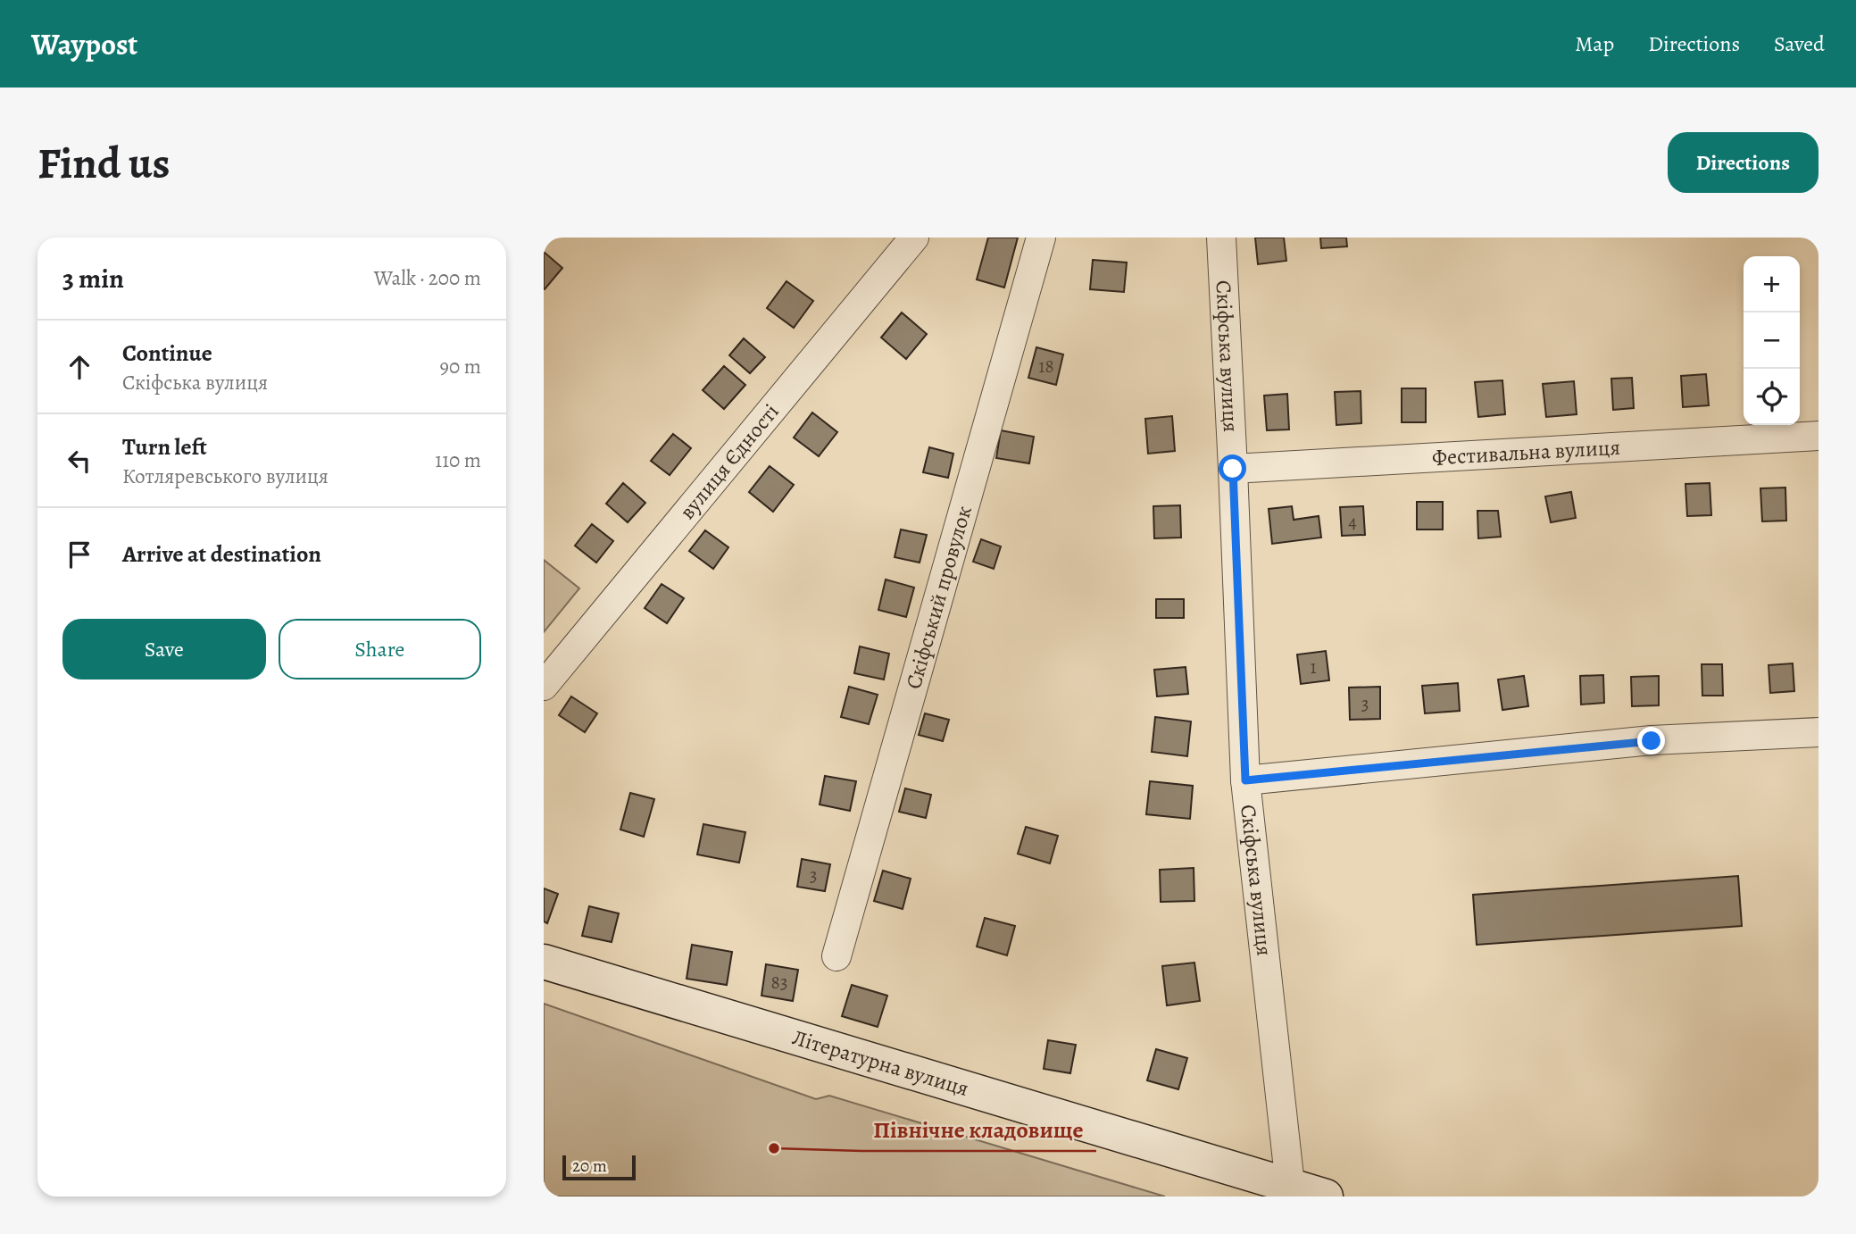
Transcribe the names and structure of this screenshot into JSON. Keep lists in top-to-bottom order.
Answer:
{
  "streets": {
    "street": [
      "Скіфська вулиця",
      "Фестивальна вулиця",
      "вулиця Єдності",
      "Скіфський провулок",
      "Літературна вулиця"
    ]
  },
  "crossings": [
    ["Скіфська вулиця", "Фестивальна вулиця"],
    ["Скіфська вулиця", "Літературна вулиця"]
  ],
  "places": ["Північне кладовище"],
  "house_numbers": [
    "18",
    "4",
    "1",
    "3",
    "3",
    "83"
  ],
  "scale_bar": "20 m",
  "page": {
    "header": "Waypost",
    "nav": ["Map", "Directions", "Saved"],
    "buttons": [
      "Directions",
      ["Save", "Share"]
    ],
    "title": "Find us",
    "heading": ["3 min", "Walk · 200 m"],
    "map_buttons": ["+", "−"],
    "list": [
      ["Continue", "Скіфська вулиця", "90 m"],
      ["Turn left", "Котляревського вулиця", "110 m"],
      "Arrive at destination"
    ],
    "scale": "20 m"
  }
}
